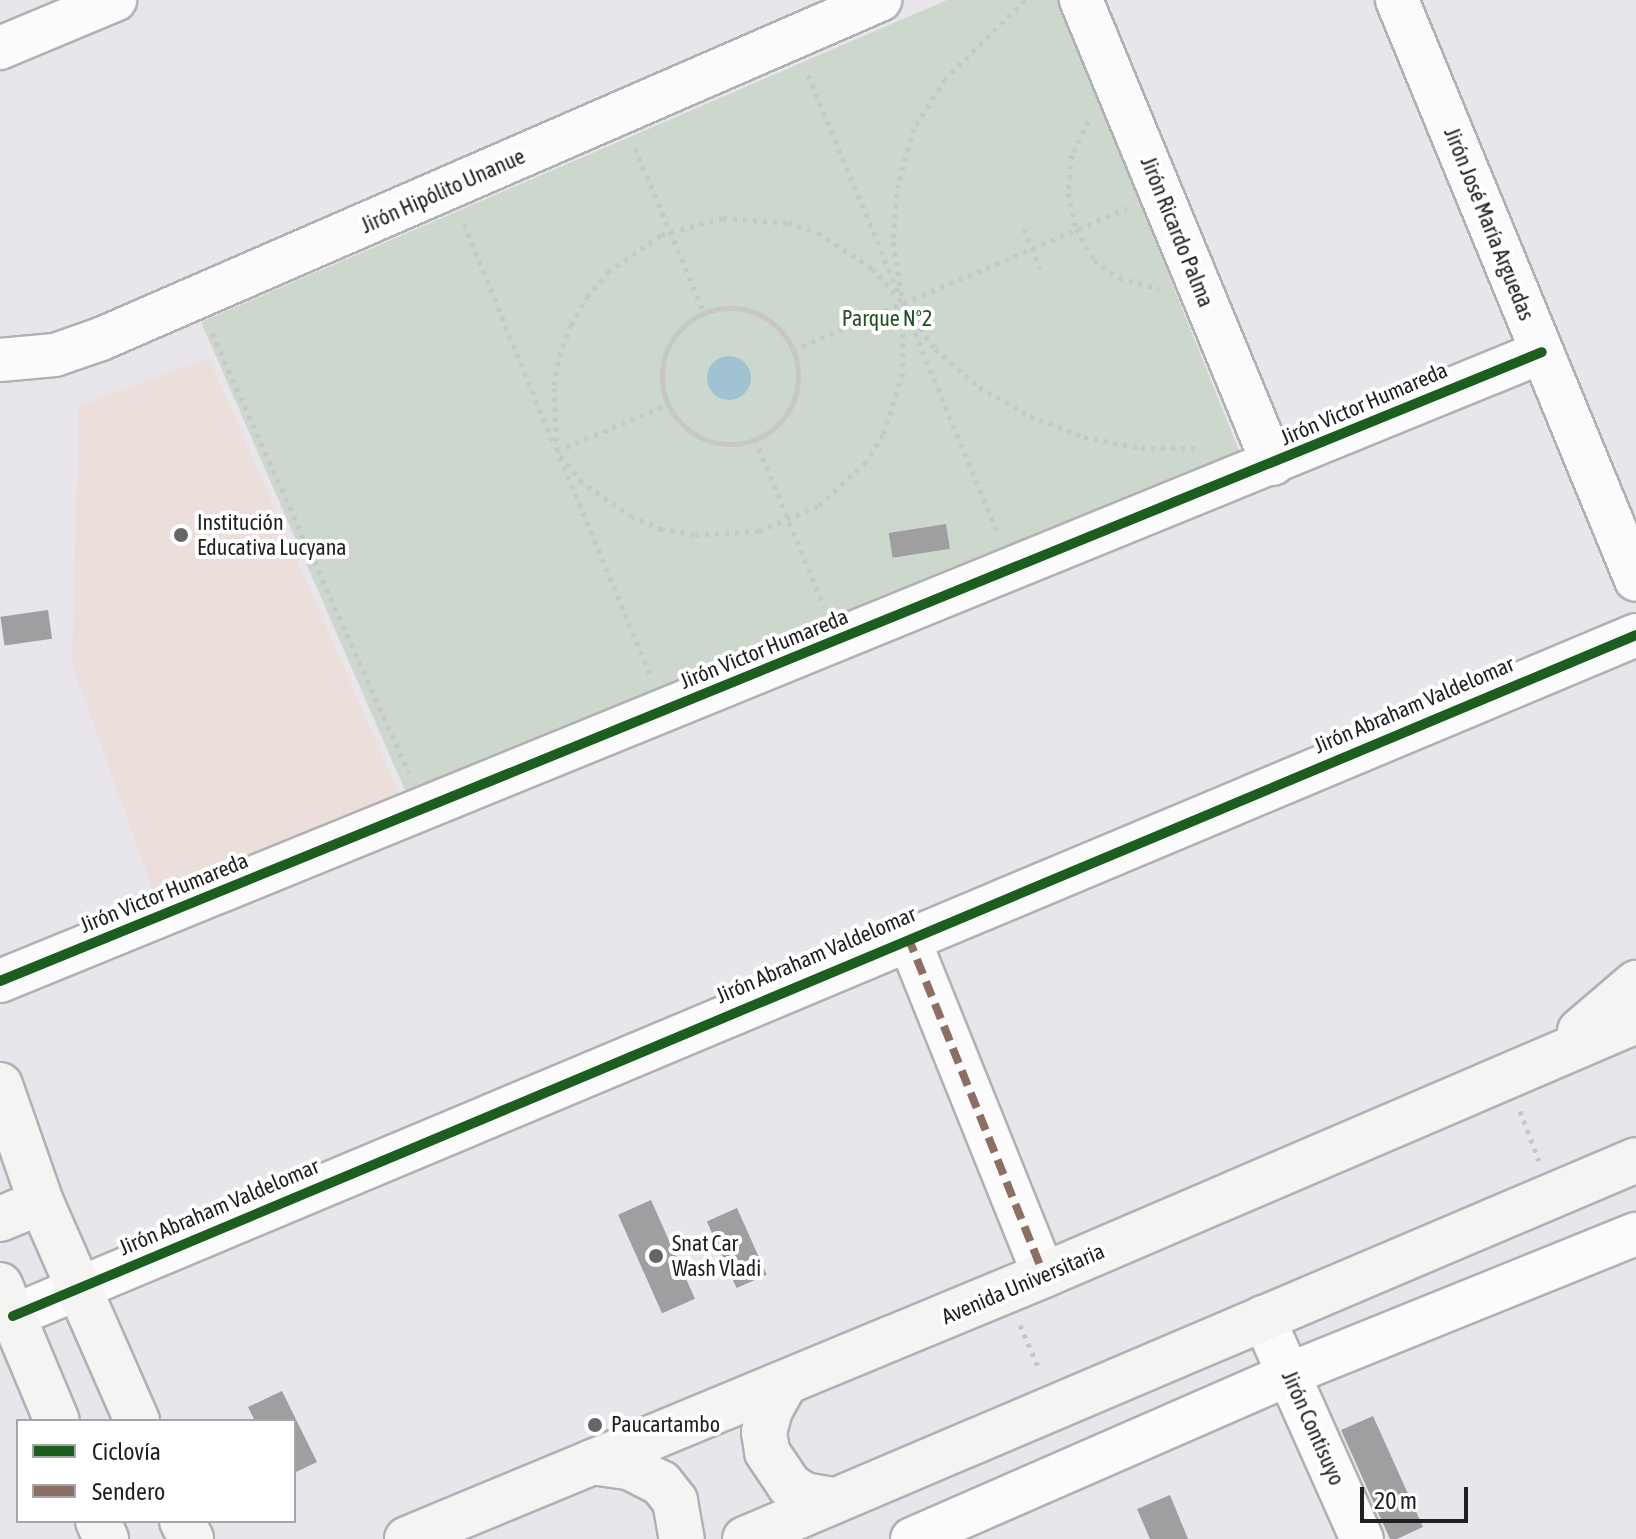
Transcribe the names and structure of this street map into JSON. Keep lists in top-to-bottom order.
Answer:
{
  "streets": {
    "main road": ["Avenida Universitaria"],
    "street": [
      "Jirón Hipólito Unanue",
      "Jirón José María Arguedas",
      "Jirón Ricardo Palma",
      "Jirón Victor Humareda",
      "Jirón Abraham Valdelomar",
      "Jirón Contisuyo"
    ]
  },
  "crossings": [
    ["Jirón José María Arguedas", "Jirón Victor Humareda"],
    ["Jirón Ricardo Palma", "Jirón Victor Humareda"]
  ],
  "parks": ["Parque N°2"],
  "places": ["Institución Educativa Lucyana", "Snat Car Wash Vladi", "Paucartambo"],
  "legend": ["Ciclovía", "Sendero"],
  "scale_bar": "20 m"
}
